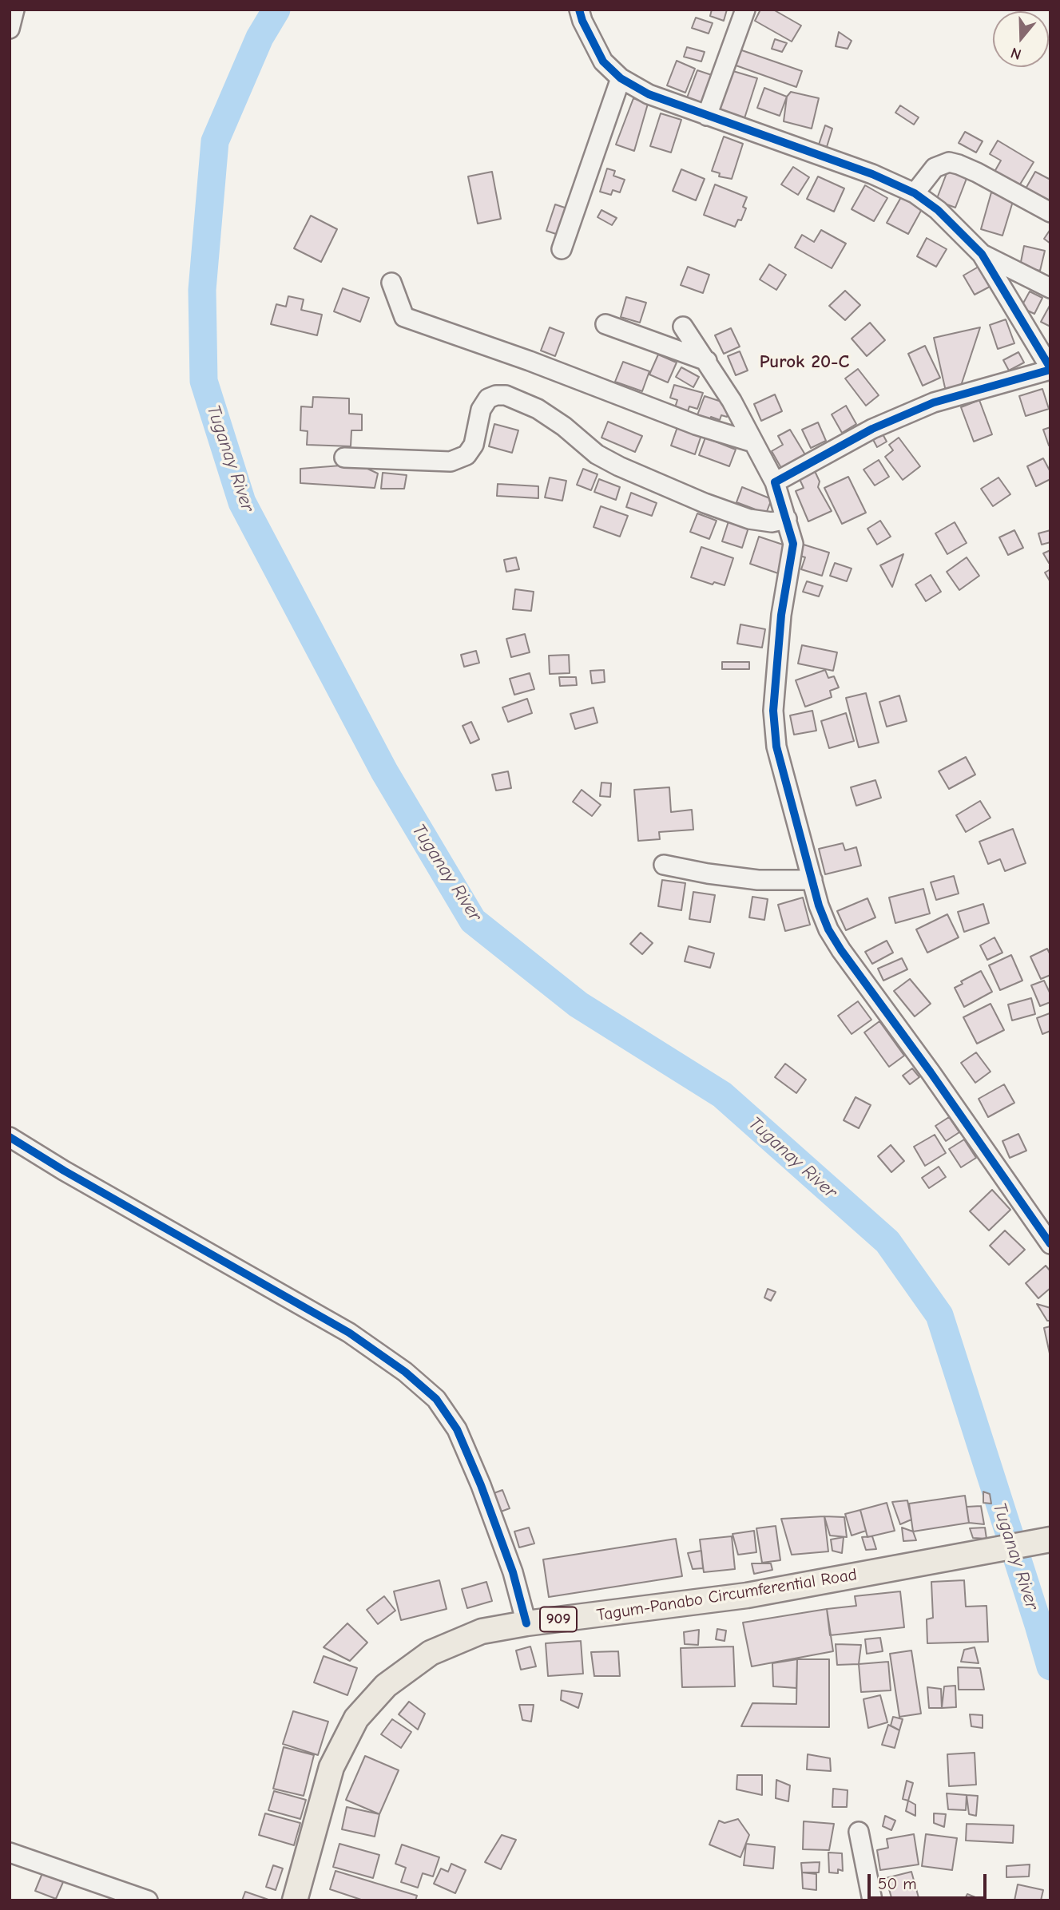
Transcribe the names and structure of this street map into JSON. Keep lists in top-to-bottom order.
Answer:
{
  "streets": {
    "main road": ["Tagum-Panabo Circumferential Road", "909"]
  },
  "districts": ["Purok 20-C"],
  "water": ["Tuganay River"],
  "scale_bar": "50 m",
  "north": "bottom"
}
